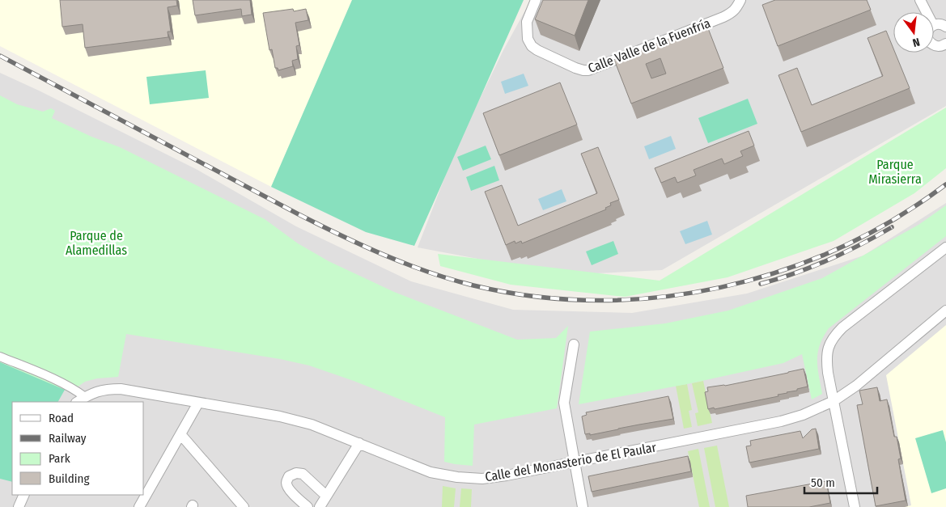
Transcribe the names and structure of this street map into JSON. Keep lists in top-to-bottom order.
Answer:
{
  "streets": {
    "street": ["Calle Valle de la Fuenfría", "Calle del Monasterio de El Paular"]
  },
  "parks": ["Parque Mirasierra", "Parque de Alamedillas"],
  "legend": [
    "Road",
    "Railway",
    "Park",
    "Building"
  ],
  "scale_bar": "50 m",
  "north": "bottom"
}
